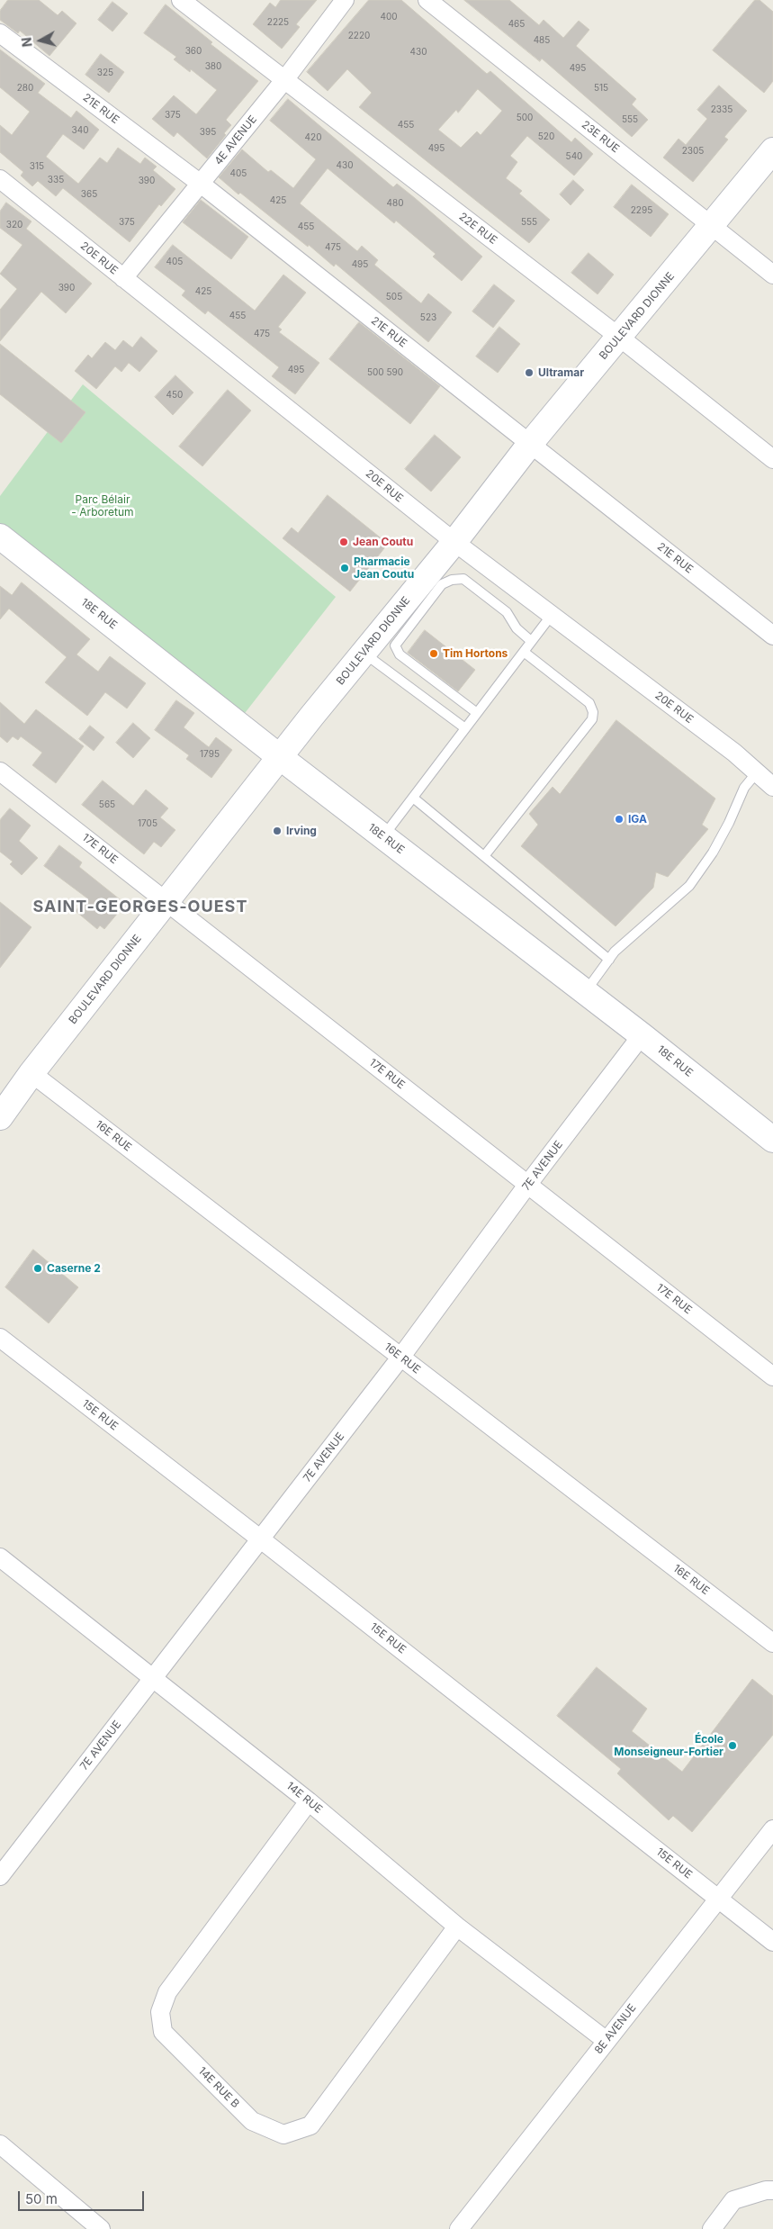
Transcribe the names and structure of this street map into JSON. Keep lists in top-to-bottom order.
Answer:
{
  "streets": {
    "main road": ["BOULEVARD DIONNE", "18E RUE"],
    "street": [
      "21E RUE",
      "23E RUE",
      "4E AVENUE",
      "22E RUE",
      "20E RUE",
      "17E RUE",
      "16E RUE",
      "7E AVENUE",
      "15E RUE",
      "14E RUE",
      "8E AVENUE",
      "14E RUE B"
    ]
  },
  "crossings": [
    ["21E RUE", "4E AVENUE"],
    ["21E RUE", "BOULEVARD DIONNE"],
    ["23E RUE", "BOULEVARD DIONNE"],
    ["4E AVENUE", "22E RUE"],
    ["4E AVENUE", "20E RUE"],
    ["22E RUE", "BOULEVARD DIONNE"],
    ["20E RUE", "BOULEVARD DIONNE"],
    ["BOULEVARD DIONNE", "18E RUE"],
    ["BOULEVARD DIONNE", "17E RUE"],
    ["BOULEVARD DIONNE", "16E RUE"],
    ["18E RUE", "7E AVENUE"],
    ["17E RUE", "7E AVENUE"],
    ["16E RUE", "7E AVENUE"],
    ["7E AVENUE", "15E RUE"],
    ["7E AVENUE", "14E RUE"],
    ["15E RUE", "8E AVENUE"],
    ["14E RUE", "8E AVENUE"],
    ["14E RUE", "14E RUE B"]
  ],
  "districts": ["SAINT-GEORGES-OUEST"],
  "parks": ["Parc Bélair - Arboretum"],
  "places": [
    "Ultramar",
    "Jean Coutu",
    "Pharmacie Jean Coutu",
    "Tim Hortons",
    "IGA",
    "Irving",
    "Caserne 2",
    "École Monseigneur-Fortier"
  ],
  "house_numbers": [
    "400",
    "2225",
    "465",
    "2220",
    "485",
    "360",
    "430",
    "380",
    "495",
    "325",
    "280",
    "515",
    "2335",
    "375",
    "500",
    "555",
    "455",
    "340",
    "395",
    "520",
    "420",
    "495",
    "2305",
    "540",
    "430",
    "315",
    "405",
    "335",
    "390",
    "365",
    "425",
    "480",
    "2295",
    "375",
    "555",
    "320",
    "455",
    "475",
    "405",
    "495",
    "390",
    "425",
    "505",
    "455",
    "523",
    "475",
    "495",
    "500 590",
    "450",
    "1795",
    "565",
    "1705"
  ],
  "scale_bar": "50 m",
  "north": "left"
}
